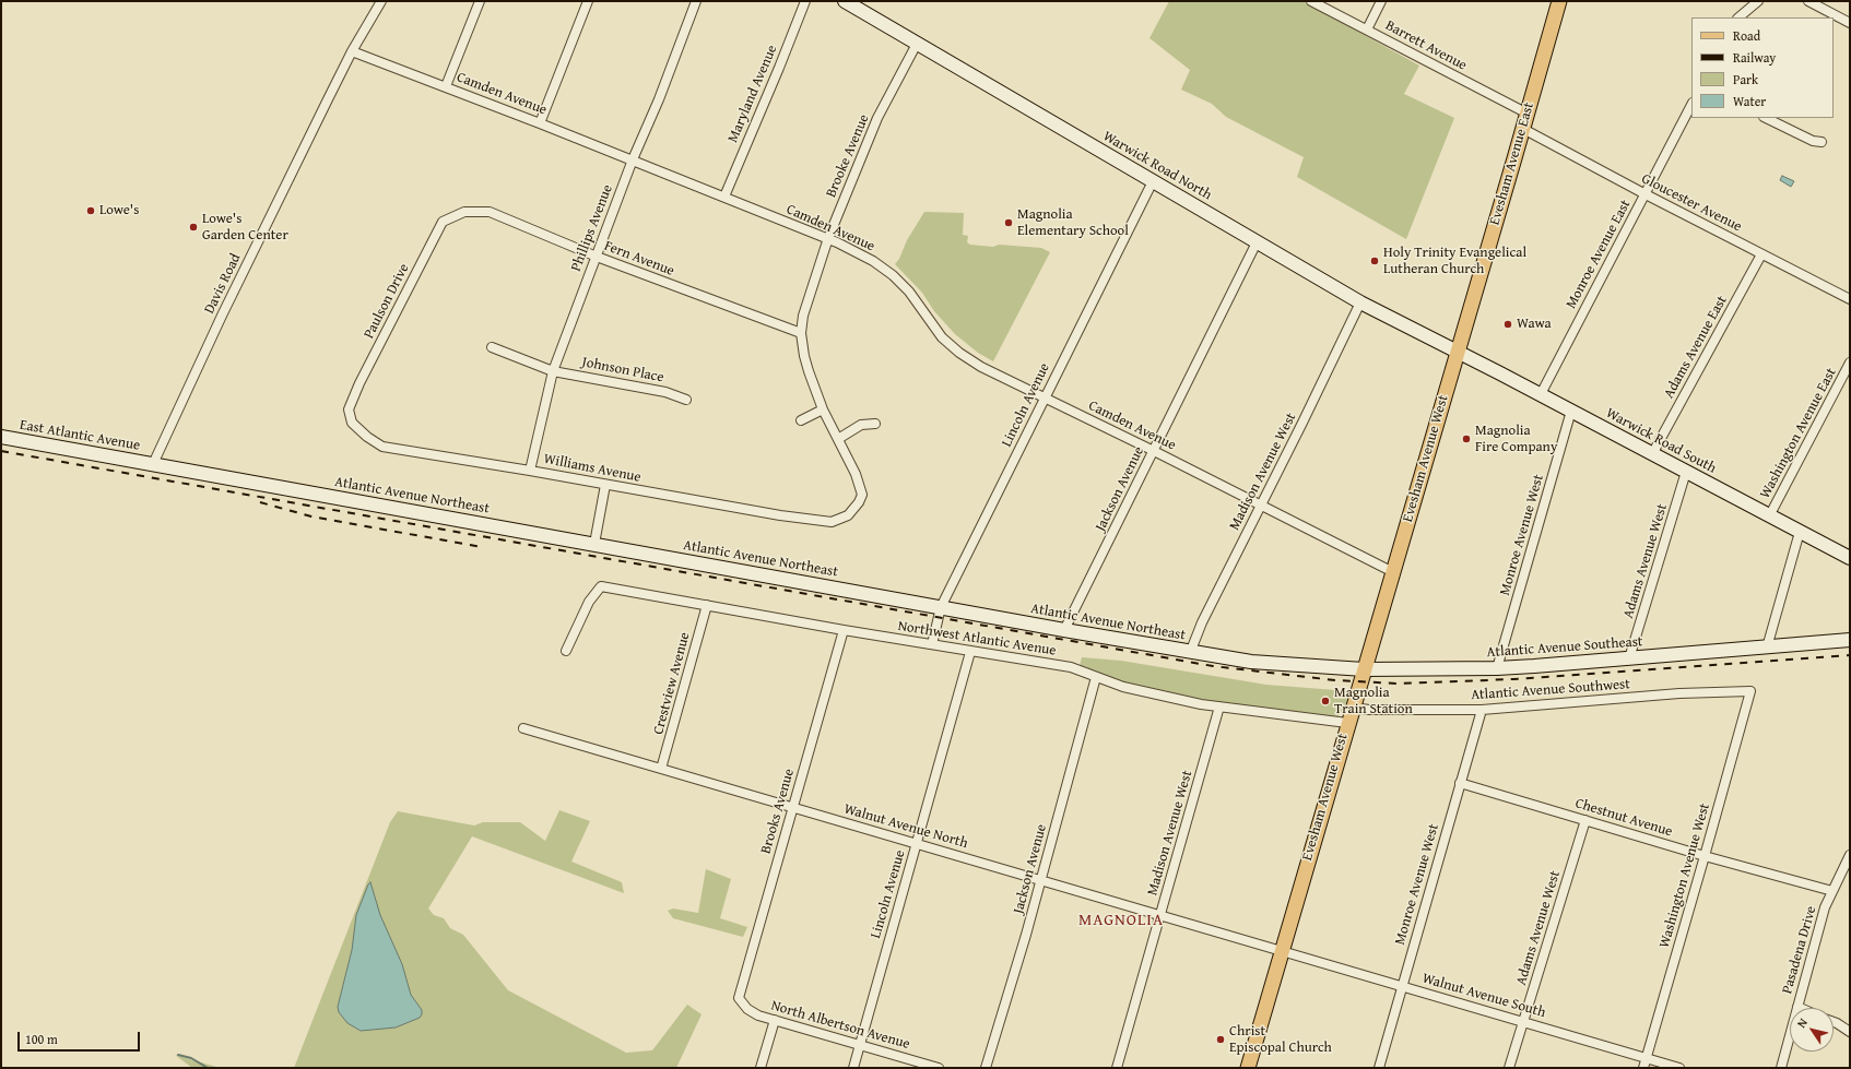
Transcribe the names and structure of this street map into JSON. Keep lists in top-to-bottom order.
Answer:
{
  "streets": {
    "main road": ["Evesham Avenue East", "Evesham Avenue West"],
    "street": [
      "Barrett Avenue",
      "Camden Avenue",
      "Maryland Avenue",
      "Brooke Avenue",
      "Warwick Road North",
      "Gloucester Avenue",
      "Phillips Avenue",
      "Monroe Avenue East",
      "Fern Avenue",
      "Davis Road",
      "Paulson Drive",
      "Adams Avenue East",
      "Johnson Place",
      "Lincoln Avenue",
      "Washington Avenue East",
      "East Atlantic Avenue",
      "Warwick Road South",
      "Williams Avenue",
      "Madison Avenue West",
      "Jackson Avenue",
      "Atlantic Avenue Northeast",
      "Monroe Avenue West",
      "Adams Avenue West",
      "Northwest Atlantic Avenue",
      "Atlantic Avenue Southeast",
      "Crestview Avenue",
      "Atlantic Avenue Southwest",
      "Brooks Avenue",
      "Chestnut Avenue",
      "Walnut Avenue North",
      "Washington Avenue West",
      "Pasadena Drive",
      "Walnut Avenue South",
      "North Albertson Avenue"
    ]
  },
  "crossings": [
    ["Barrett Avenue", "Evesham Avenue East"],
    ["Camden Avenue", "Maryland Avenue"],
    ["Camden Avenue", "Brooke Avenue"],
    ["Camden Avenue", "Phillips Avenue"],
    ["Camden Avenue", "Davis Road"],
    ["Camden Avenue", "Lincoln Avenue"],
    ["Camden Avenue", "Evesham Avenue West"],
    ["Camden Avenue", "Madison Avenue West"],
    ["Camden Avenue", "Jackson Avenue"],
    ["Brooke Avenue", "Warwick Road North"],
    ["Brooke Avenue", "Fern Avenue"],
    ["Brooke Avenue", "Williams Avenue"],
    ["Evesham Avenue East", "Warwick Road North"],
    ["Evesham Avenue East", "Gloucester Avenue"],
    ["Evesham Avenue East", "Warwick Road South"],
    ["Evesham Avenue East", "Evesham Avenue West"],
    ["Warwick Road North", "Lincoln Avenue"],
    ["Warwick Road North", "Warwick Road South"],
    ["Warwick Road North", "Evesham Avenue West"],
    ["Warwick Road North", "Madison Avenue West"],
    ["Warwick Road North", "Jackson Avenue"],
    ["Gloucester Avenue", "Monroe Avenue East"],
    ["Gloucester Avenue", "Adams Avenue East"],
    ["Phillips Avenue", "Fern Avenue"],
    ["Phillips Avenue", "Johnson Place"],
    ["Phillips Avenue", "Williams Avenue"],
    ["Monroe Avenue East", "Warwick Road South"],
    ["Fern Avenue", "Paulson Drive"],
    ["Davis Road", "East Atlantic Avenue"],
    ["Davis Road", "Atlantic Avenue Northeast"],
    ["Paulson Drive", "Williams Avenue"],
    ["Adams Avenue East", "Warwick Road South"],
    ["Lincoln Avenue", "Atlantic Avenue Northeast"],
    ["Lincoln Avenue", "Northwest Atlantic Avenue"],
    ["Lincoln Avenue", "Walnut Avenue North"],
    ["Lincoln Avenue", "North Albertson Avenue"],
    ["Washington Avenue East", "Warwick Road South"],
    ["East Atlantic Avenue", "Atlantic Avenue Northeast"],
    ["Warwick Road South", "Evesham Avenue West"],
    ["Warwick Road South", "Monroe Avenue West"],
    ["Warwick Road South", "Adams Avenue West"],
    ["Evesham Avenue West", "Atlantic Avenue Northeast"],
    ["Evesham Avenue West", "Northwest Atlantic Avenue"],
    ["Evesham Avenue West", "Atlantic Avenue Southeast"],
    ["Evesham Avenue West", "Atlantic Avenue Southwest"],
    ["Evesham Avenue West", "Walnut Avenue North"],
    ["Evesham Avenue West", "Walnut Avenue South"],
    ["Madison Avenue West", "Atlantic Avenue Northeast"],
    ["Madison Avenue West", "Northwest Atlantic Avenue"],
    ["Madison Avenue West", "Walnut Avenue North"],
    ["Jackson Avenue", "Atlantic Avenue Northeast"],
    ["Jackson Avenue", "Northwest Atlantic Avenue"],
    ["Jackson Avenue", "Walnut Avenue North"],
    ["Atlantic Avenue Northeast", "Atlantic Avenue Southeast"],
    ["Monroe Avenue West", "Atlantic Avenue Southeast"],
    ["Monroe Avenue West", "Atlantic Avenue Southwest"],
    ["Monroe Avenue West", "Chestnut Avenue"],
    ["Monroe Avenue West", "Walnut Avenue South"],
    ["Adams Avenue West", "Atlantic Avenue Southeast"],
    ["Adams Avenue West", "Chestnut Avenue"],
    ["Adams Avenue West", "Walnut Avenue South"],
    ["Northwest Atlantic Avenue", "Crestview Avenue"],
    ["Northwest Atlantic Avenue", "Brooks Avenue"],
    ["Crestview Avenue", "Walnut Avenue North"],
    ["Atlantic Avenue Southwest", "Washington Avenue West"],
    ["Brooks Avenue", "Walnut Avenue North"],
    ["Brooks Avenue", "North Albertson Avenue"],
    ["Chestnut Avenue", "Washington Avenue West"],
    ["Chestnut Avenue", "Pasadena Drive"],
    ["Walnut Avenue North", "Walnut Avenue South"],
    ["Washington Avenue West", "Walnut Avenue South"]
  ],
  "districts": ["MAGNOLIA"],
  "places": [
    "Lowe's",
    "Magnolia Elementary School",
    "Lowe's Garden Center",
    "Holy Trinity Evangelical Lutheran Church",
    "Wawa",
    "Magnolia Fire Company",
    "Magnolia Train Station",
    "Christ Episcopal Church"
  ],
  "legend": [
    "Road",
    "Railway",
    "Park",
    "Water"
  ],
  "scale_bar": "100 m",
  "north": "top left"
}
